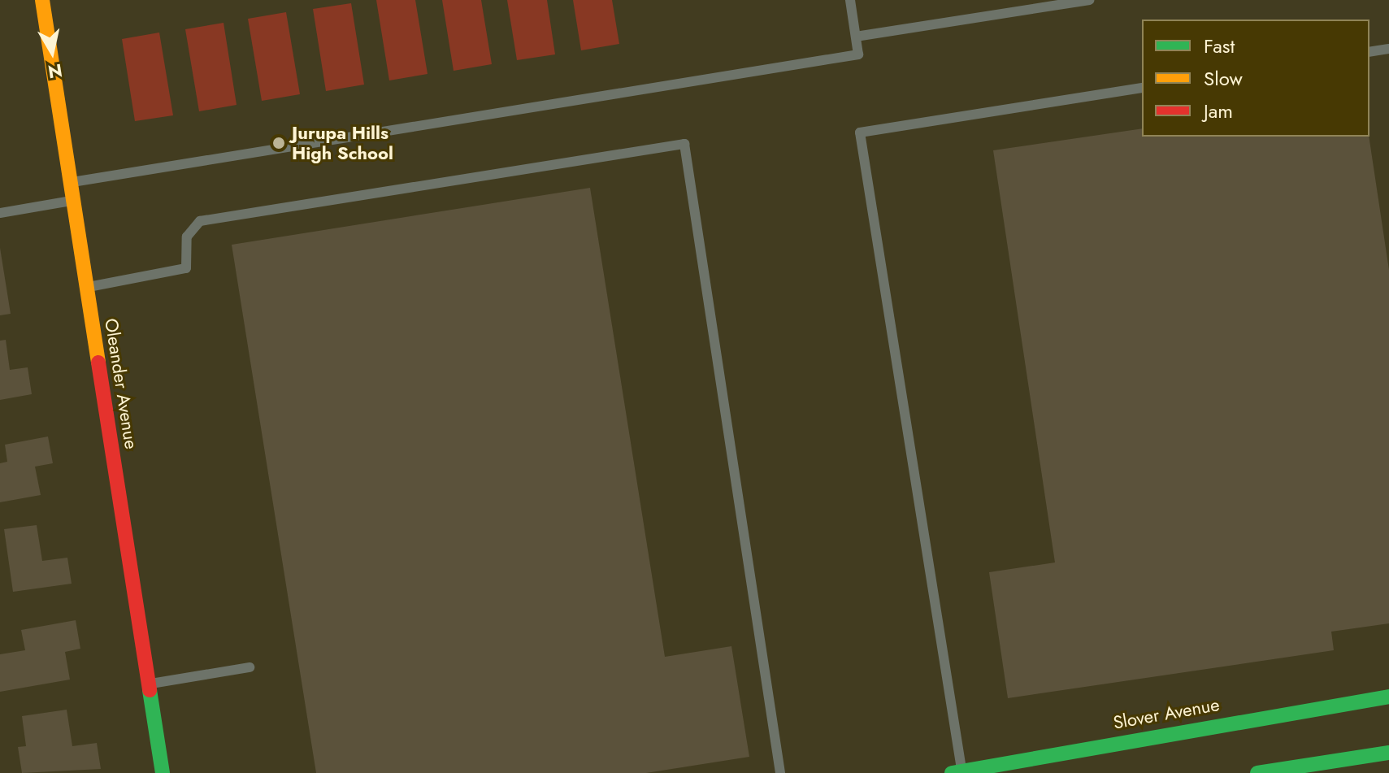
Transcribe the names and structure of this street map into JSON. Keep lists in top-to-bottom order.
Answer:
{
  "streets": {
    "street": ["Oleander Avenue", "Slover Avenue"]
  },
  "places": ["Jurupa Hills High School"],
  "legend": ["Fast", "Slow", "Jam"],
  "north": "bottom"
}
